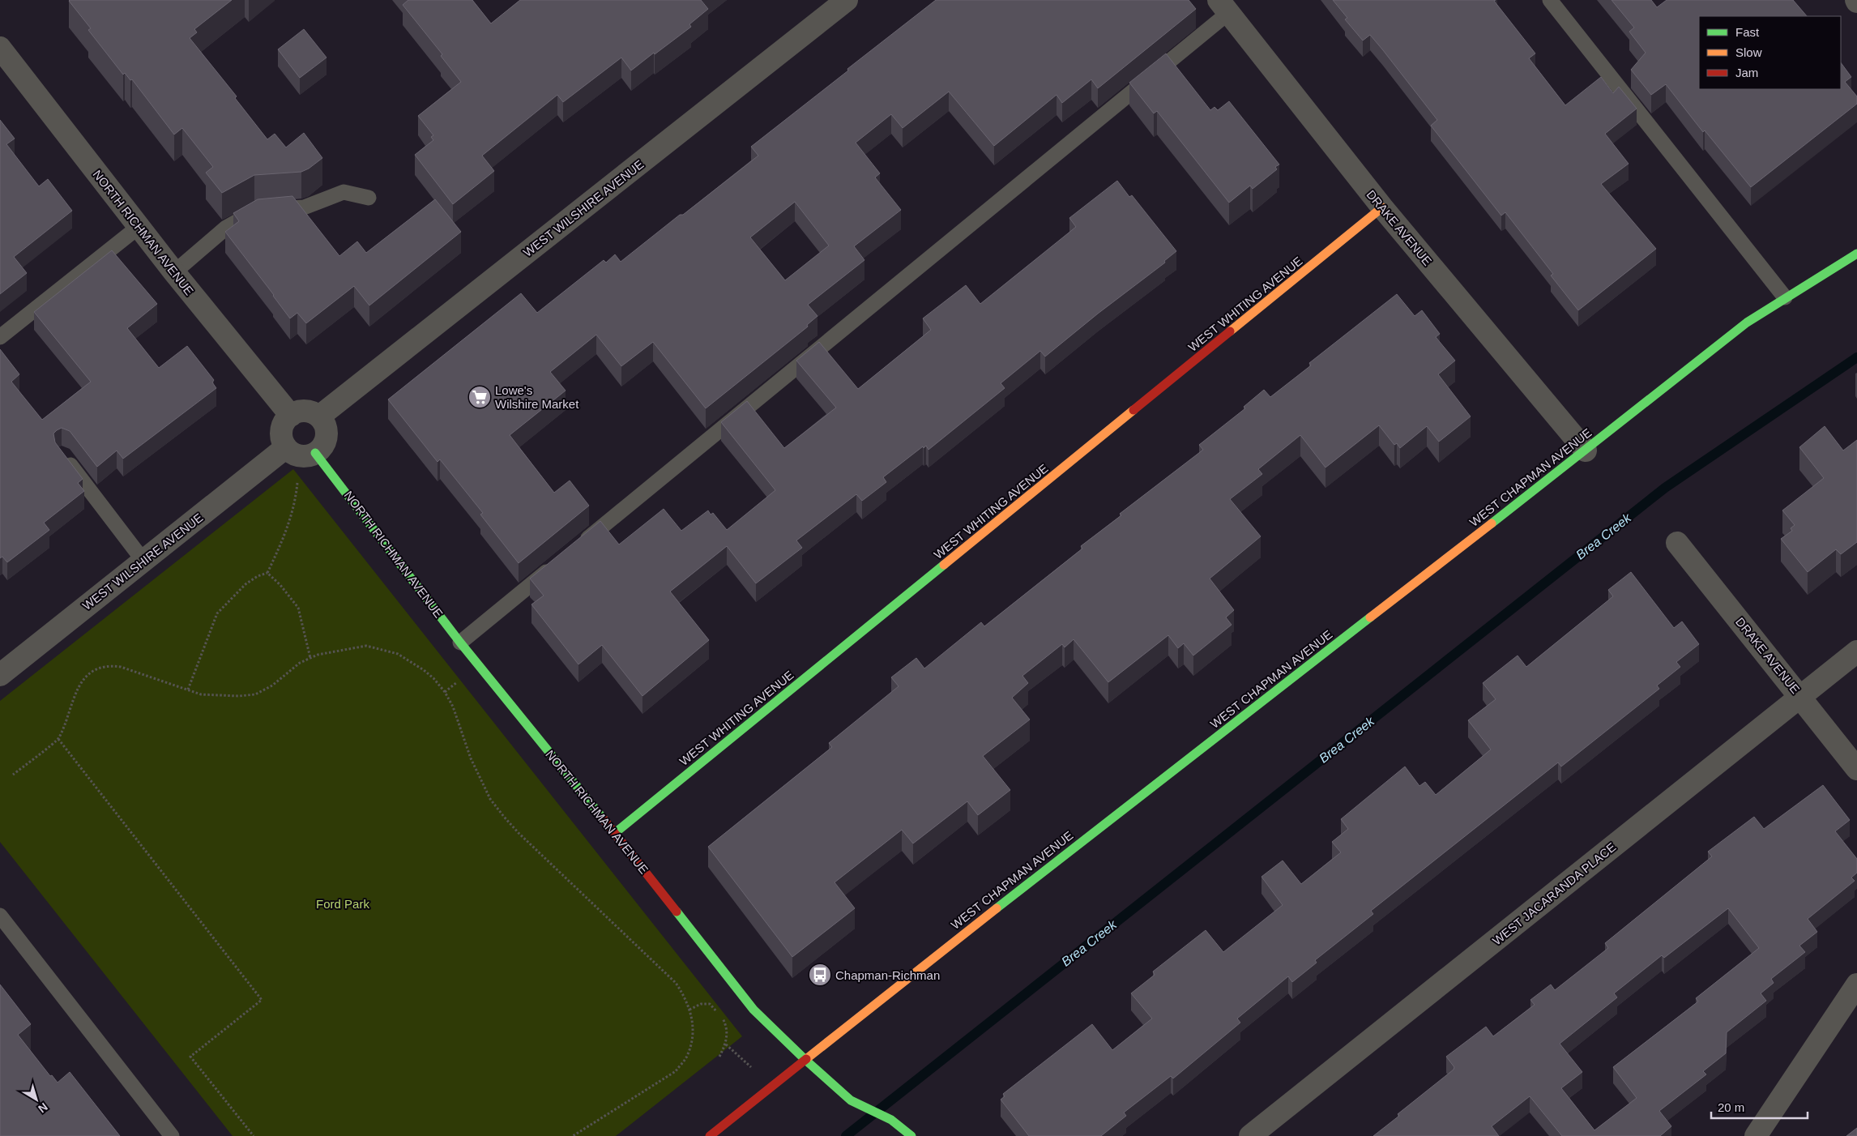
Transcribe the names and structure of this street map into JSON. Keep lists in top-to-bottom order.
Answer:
{
  "streets": {
    "street": [
      "WEST WILSHIRE AVENUE",
      "DRAKE AVENUE",
      "NORTH RICHMAN AVENUE",
      "WEST WHITING AVENUE",
      "WEST CHAPMAN AVENUE",
      "WEST JACARANDA PLACE"
    ]
  },
  "crossings": [
    ["WEST WILSHIRE AVENUE", "NORTH RICHMAN AVENUE"],
    ["DRAKE AVENUE", "WEST WHITING AVENUE"],
    ["DRAKE AVENUE", "WEST CHAPMAN AVENUE"],
    ["DRAKE AVENUE", "WEST JACARANDA PLACE"],
    ["NORTH RICHMAN AVENUE", "WEST WHITING AVENUE"],
    ["NORTH RICHMAN AVENUE", "WEST CHAPMAN AVENUE"]
  ],
  "water": ["Brea Creek"],
  "parks": ["Ford Park"],
  "places": {
    "supermarket": ["Lowe's Wilshire Market"],
    "bus stop": ["Chapman-Richman"]
  },
  "legend": ["Fast", "Slow", "Jam"],
  "scale_bar": "20 m",
  "north": "bottom right"
}
